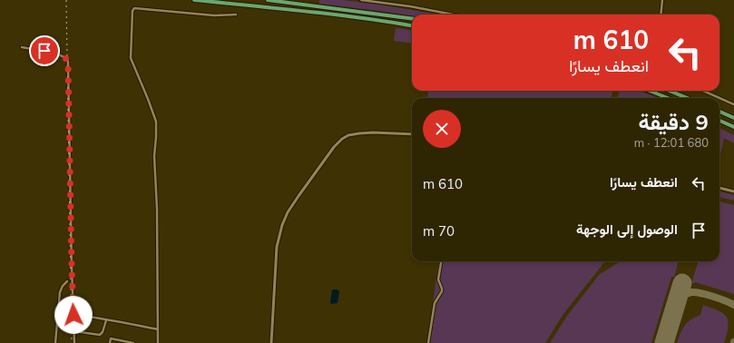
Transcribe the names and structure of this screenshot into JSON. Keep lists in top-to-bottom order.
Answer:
{
  "page": {
    "turn": ["610 m", "انعطف يسارًا"],
    "heading": ["9 دقيقة", "680 m · 12:01"],
    "list": [
      {
        "name": "انعطف يسارًا",
        "value": "610 m"
      },
      {
        "name": "الوصول إلى الوجهة",
        "value": "70 m"
      }
    ]
  }
}
